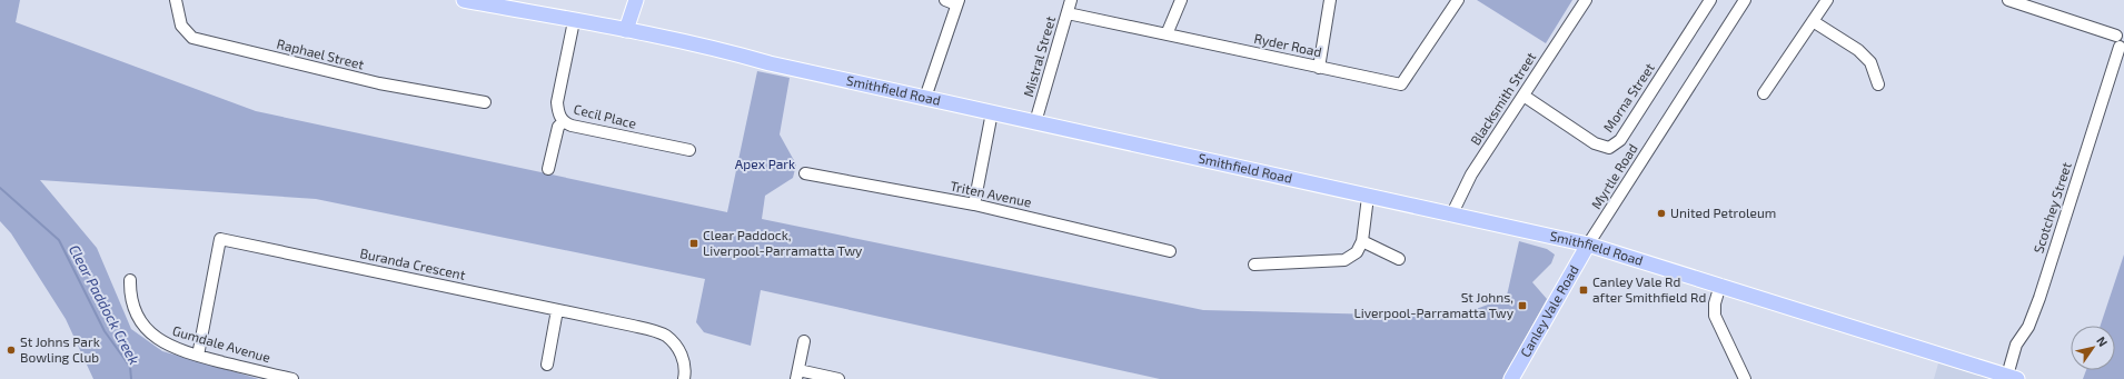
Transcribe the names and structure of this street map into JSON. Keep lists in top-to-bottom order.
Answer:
{
  "streets": {
    "main road": ["Smithfield Road", "Canley Vale Road"],
    "street": [
      "Ryder Road",
      "Raphael Street",
      "Mistral Street",
      "Morna Street",
      "Blacksmith Street",
      "Cecil Place",
      "Myrtle Road",
      "Triten Avenue",
      "Scotchey Street",
      "Buranda Crescent",
      "Gumdale Avenue"
    ]
  },
  "crossings": [
    ["Ryder Road", "Mistral Street"],
    ["Mistral Street", "Smithfield Road"],
    ["Smithfield Road", "Blacksmith Street"],
    ["Smithfield Road", "Cecil Place"],
    ["Smithfield Road", "Myrtle Road"],
    ["Smithfield Road", "Scotchey Street"],
    ["Smithfield Road", "Canley Vale Road"],
    ["Morna Street", "Blacksmith Street"],
    ["Myrtle Road", "Canley Vale Road"],
    ["Buranda Crescent", "Gumdale Avenue"]
  ],
  "water": ["Clear Paddock Creek"],
  "parks": ["Apex Park"],
  "places": {
    "other": ["United Petroleum", "St Johns Park Bowling Club"],
    "transit": ["Clear Paddock, Liverpool-Parramatta Twy", "Canley Vale Rd after Smithfield Rd", "St Johns, Liverpool-Parramatta Twy"]
  },
  "north": "top right"
}
